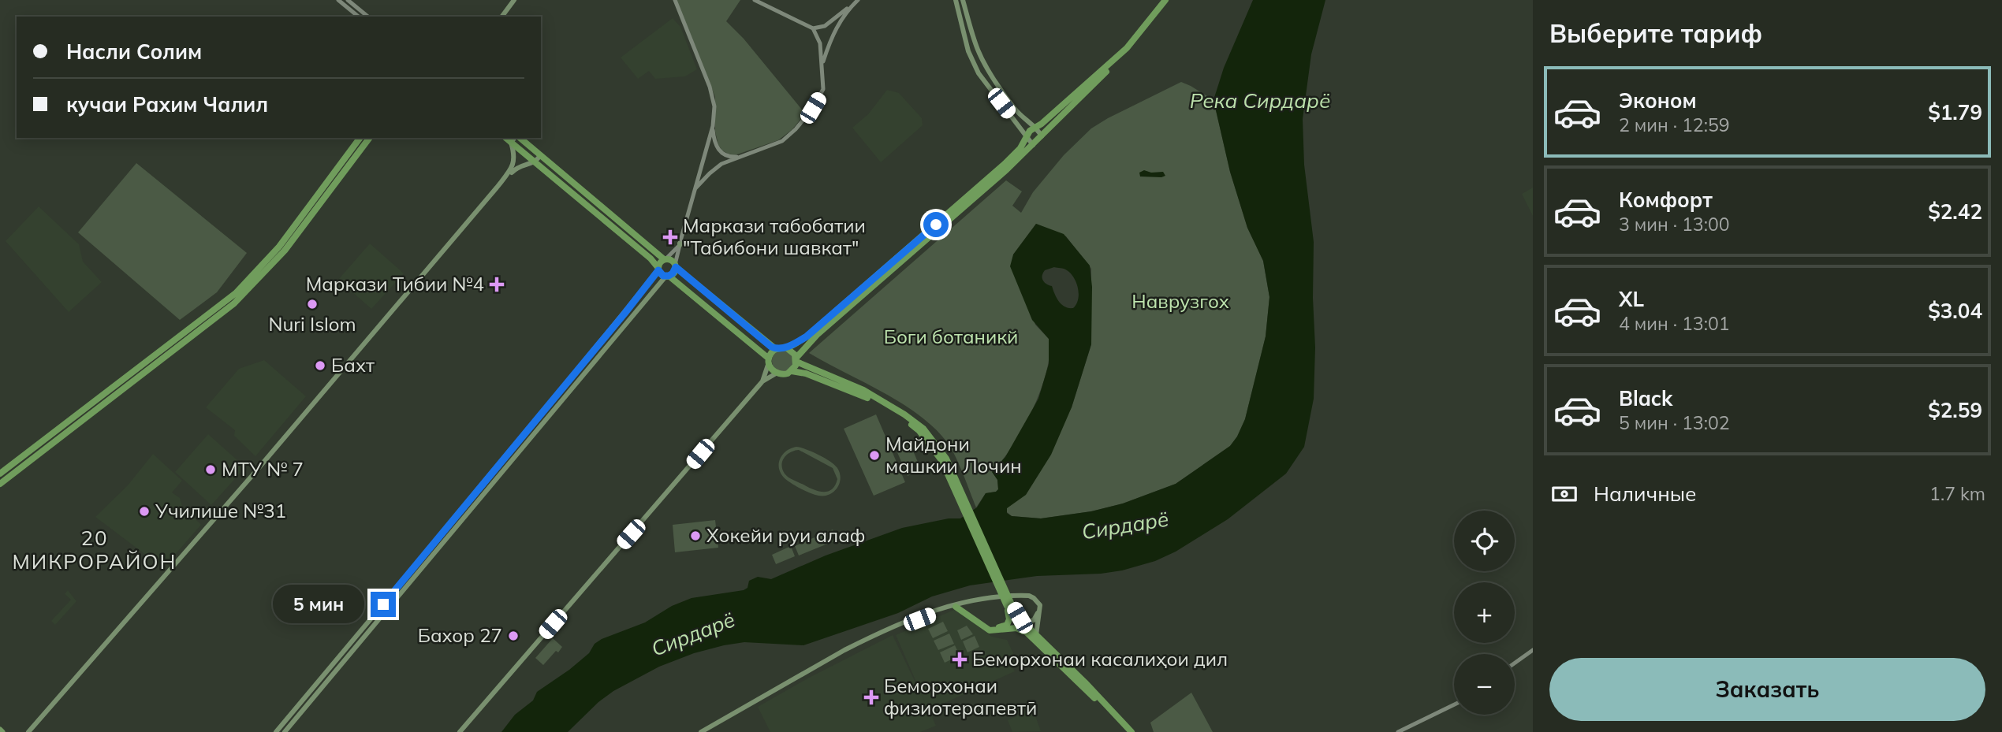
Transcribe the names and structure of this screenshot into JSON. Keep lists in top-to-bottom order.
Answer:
{
  "districts": ["20 МИКРОРАЙОН"],
  "water": ["Река Сирдарё", "Сирдарё"],
  "parks": ["Наврузгох", "Боги ботаникй"],
  "places": {
    "health": [
      "Маркази табобатии \"Табибони шавкат\"",
      "Маркази Тибии №4",
      "Беморхонаи касалиҳои дил",
      "Беморхонаи физиотерапевтӣ"
    ],
    "other": [
      "Nuri Islom",
      "Бахт",
      "Майдони машкии Лочин",
      "МТУ № 7",
      "Училише №31",
      "Хокейи руи алаф",
      "Бахор 27"
    ]
  },
  "page": {
    "heading": "Выберите тариф",
    "banner": ["Насли Солим", "кучаи Рахим Чалил"],
    "list": [
      {
        "name": "Эконом",
        "note": "2 мин · 12:59",
        "value": "$1.79"
      },
      {
        "name": "Комфорт",
        "note": "3 мин · 13:00",
        "value": "$2.42"
      },
      {
        "name": "XL",
        "note": "4 мин · 13:01",
        "value": "$3.04"
      },
      {
        "name": "Black",
        "note": "5 мин · 13:02",
        "value": "$2.59"
      }
    ],
    "pay": ["Наличные", "1.7 km"],
    "map_buttons": ["+", "−"],
    "bubble": "5 мин",
    "buttons": "Заказать"
  }
}
